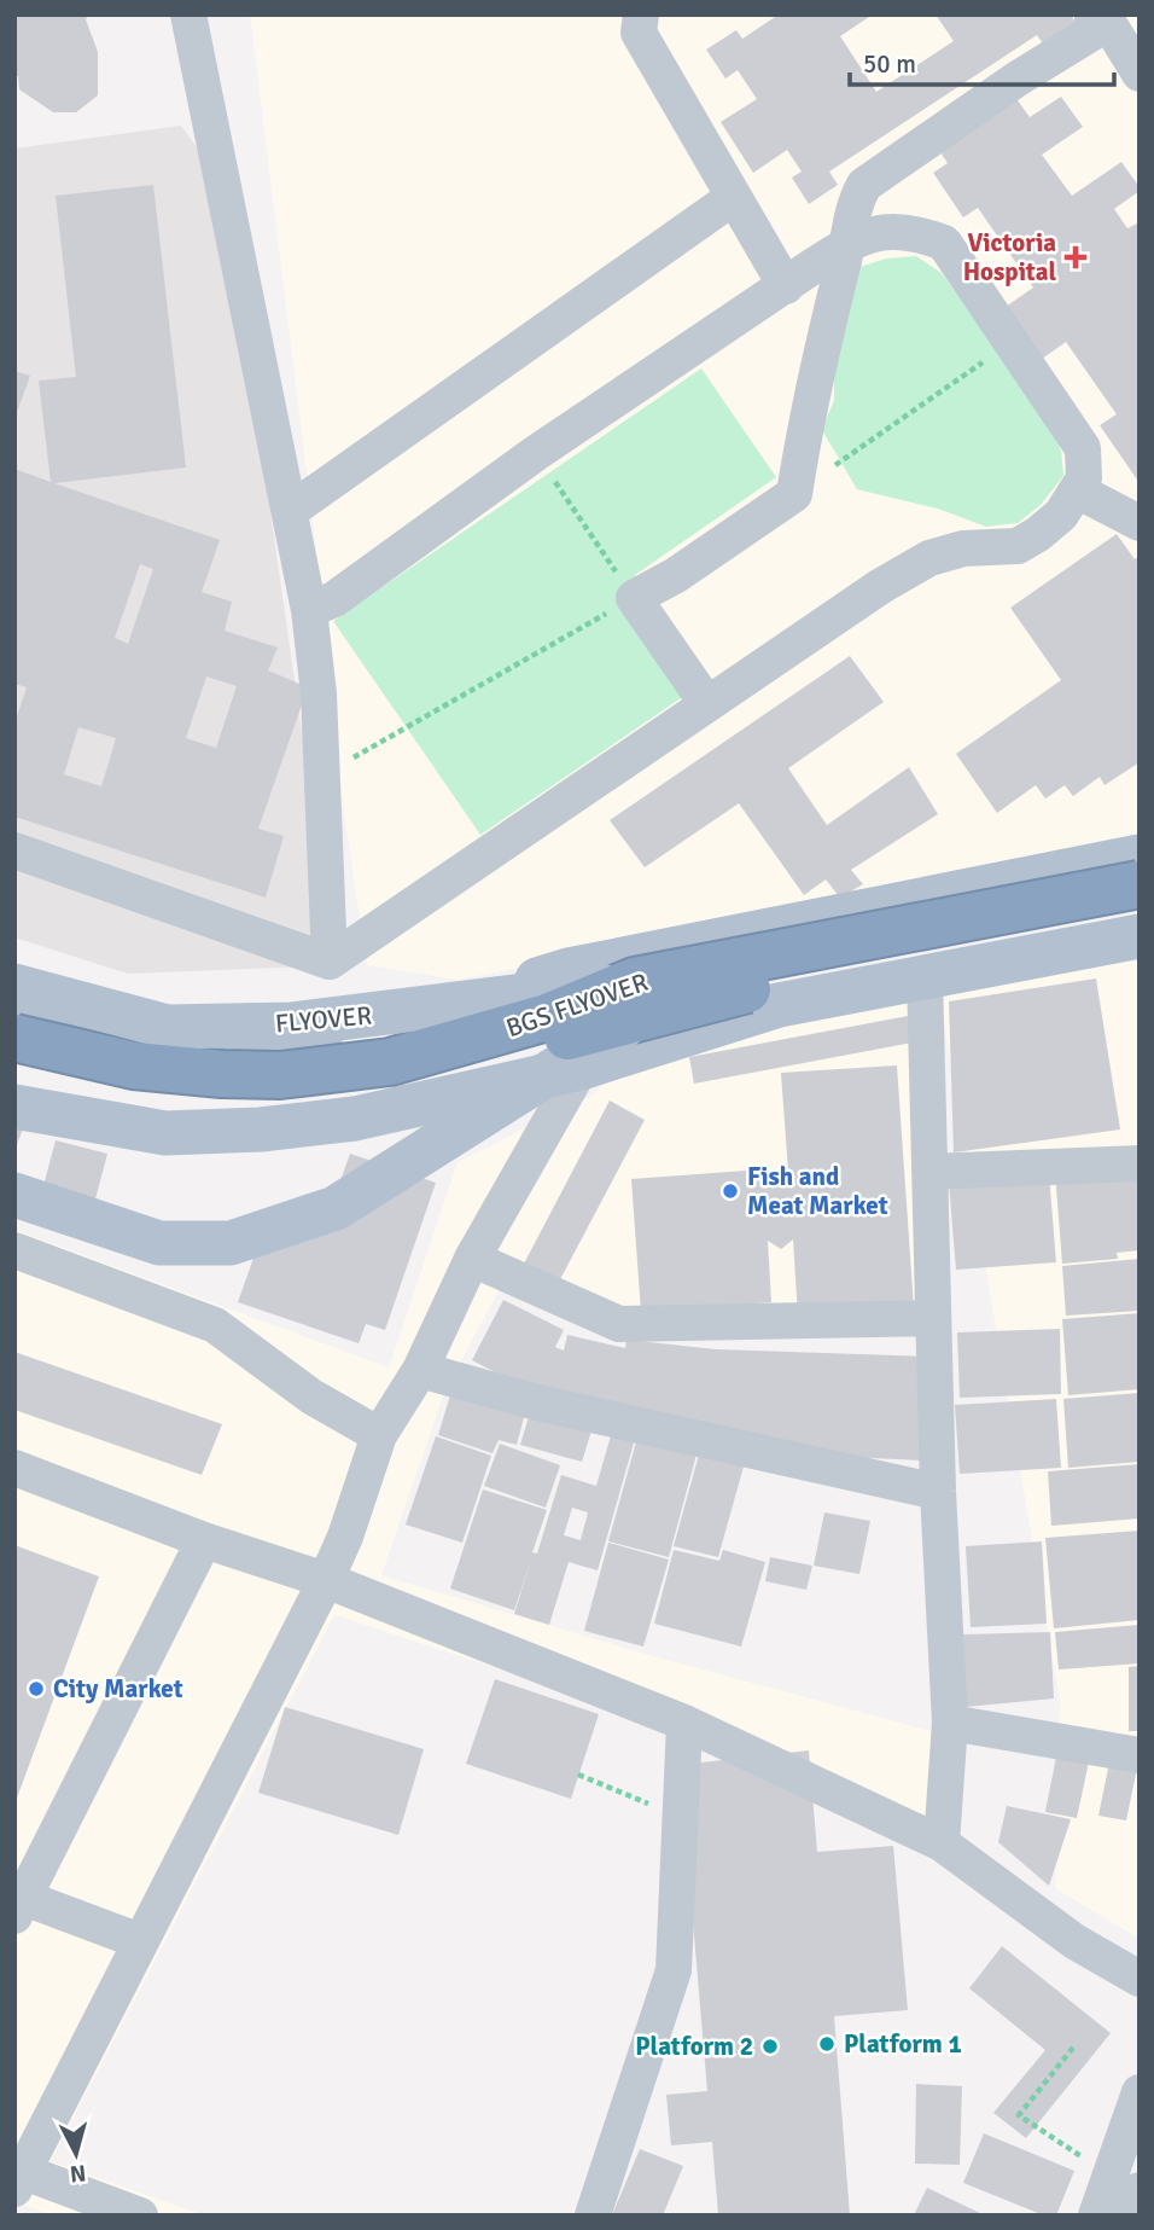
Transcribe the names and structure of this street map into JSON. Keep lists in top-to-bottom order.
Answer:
{
  "streets": {
    "highway": ["BGS FLYOVER"],
    "main road": ["FLYOVER"]
  },
  "crossings": [
    ["BGS FLYOVER", "FLYOVER"]
  ],
  "places": {
    "health": ["Victoria Hospital"],
    "other": [
      "Fish and Meat Market",
      "City Market",
      "Platform 1",
      "Platform 2"
    ]
  },
  "scale_bar": "50 m",
  "north": "bottom"
}
